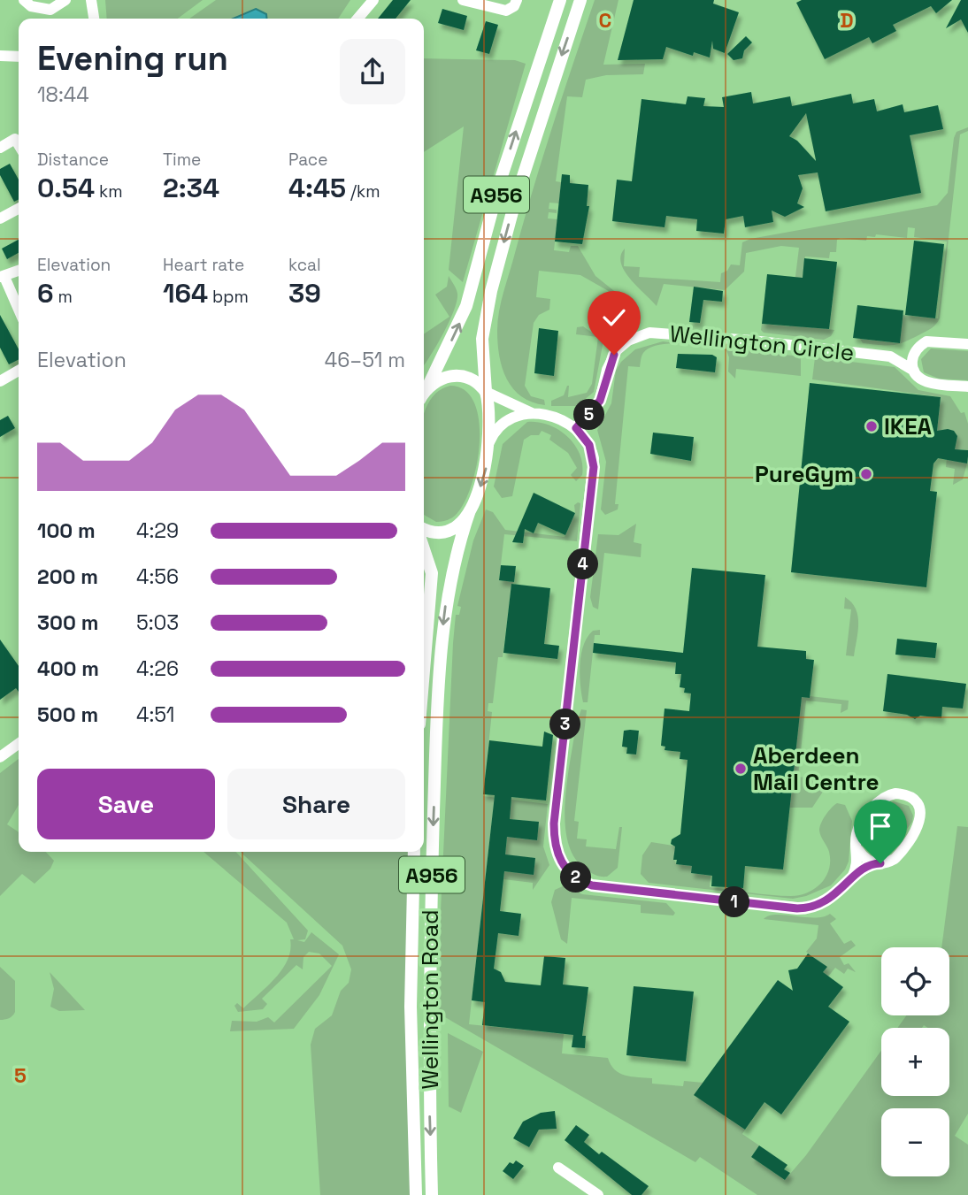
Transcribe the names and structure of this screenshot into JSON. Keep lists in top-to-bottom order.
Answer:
{
  "streets": {
    "main road": ["A956", "Wellington Road"],
    "street": ["Wellington Circle"]
  },
  "crossings": [
    ["A956", "Wellington Road"]
  ],
  "places": ["IKEA", "PureGym", "Aberdeen Mail Centre"],
  "page": {
    "heading": ["Evening run", "18:44"],
    "stats": [
      ["Distance", "0.54 km"],
      ["Time", "2:34"],
      ["Pace", "4:45 /km"],
      ["Elevation", "6 m"],
      ["Heart rate", "164 bpm"],
      ["kcal", "39"]
    ],
    "chart": ["Elevation", "46–51 m"],
    "pins": [
      "5",
      "4",
      "3",
      "2",
      "1"
    ],
    "list": [
      {
        "name": "100 m",
        "note": "4:29"
      },
      {
        "name": "200 m",
        "note": "4:56"
      },
      {
        "name": "300 m",
        "note": "5:03"
      },
      {
        "name": "400 m",
        "note": "4:26"
      },
      {
        "name": "500 m",
        "note": "4:51"
      }
    ],
    "buttons": ["Save", "Share"],
    "map_buttons": ["+", "−"]
  },
  "grid": {
    "columns": ["C", "D"],
    "rows": ["5"]
  }
}
